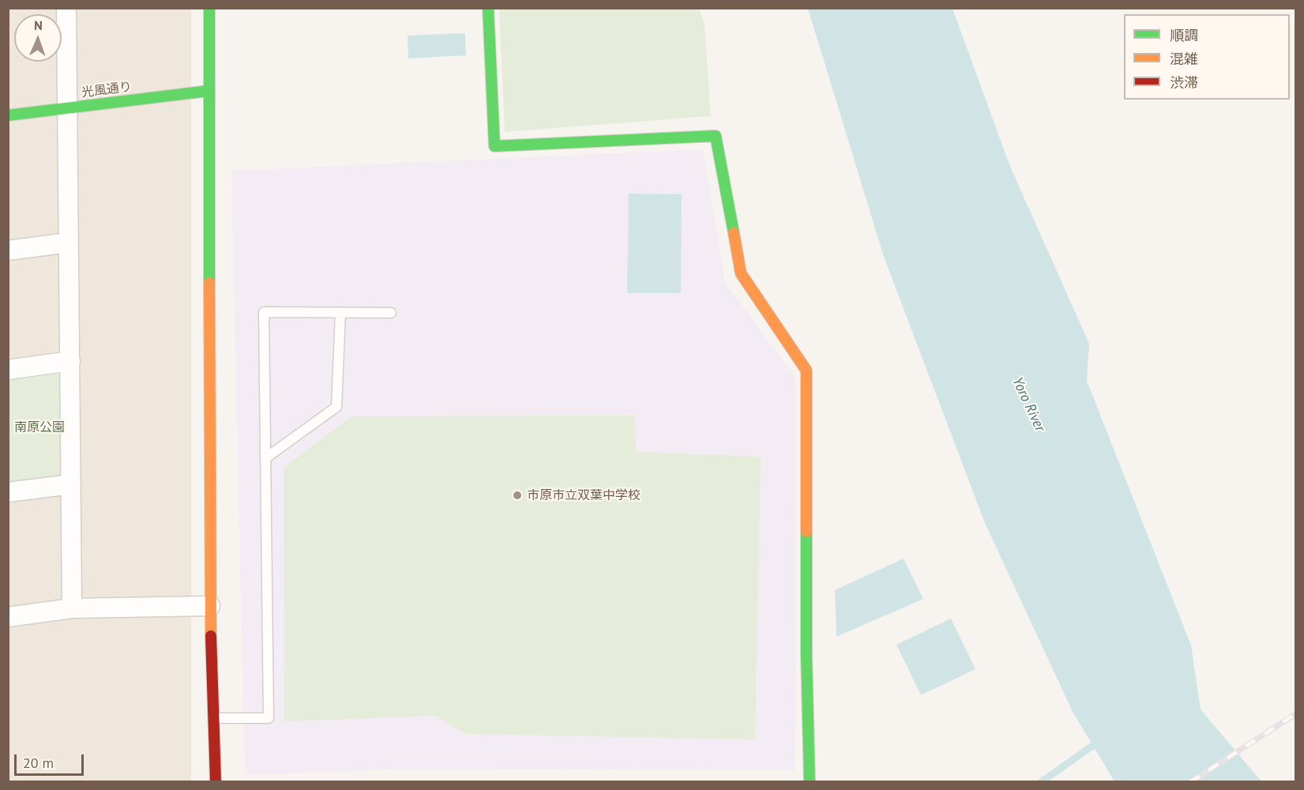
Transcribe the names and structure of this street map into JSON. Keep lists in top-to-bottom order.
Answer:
{
  "streets": {
    "street": ["光風通り"]
  },
  "water": ["Yoro River"],
  "parks": ["南原公園"],
  "places": ["市原市立双葉中学校"],
  "legend": ["順調", "混雑", "渋滞"],
  "scale_bar": "20 m",
  "north": "top"
}
